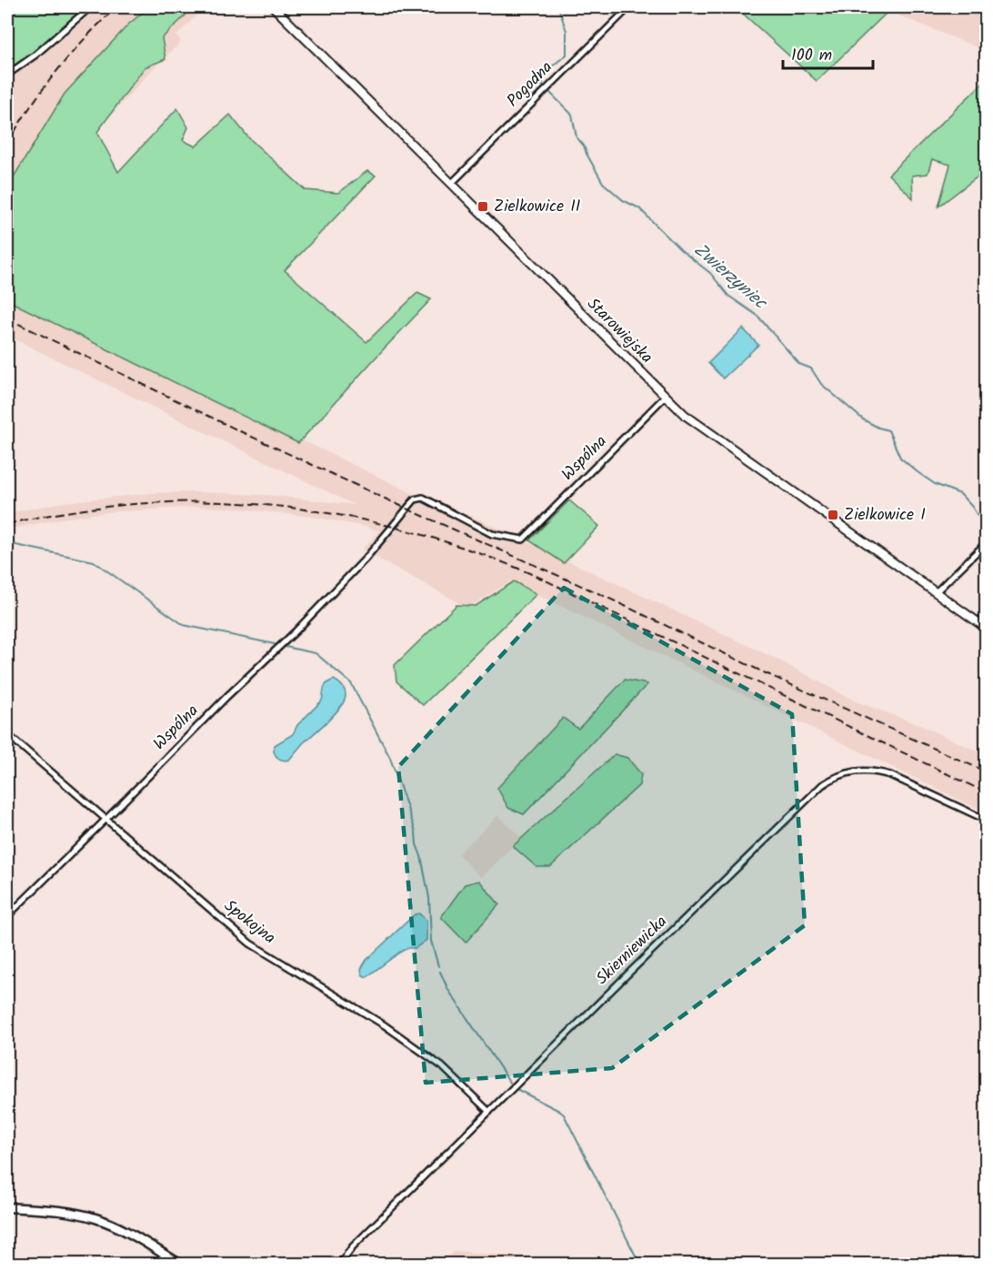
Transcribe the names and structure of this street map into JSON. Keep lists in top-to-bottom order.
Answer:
{
  "streets": {
    "street": [
      "Pogodna",
      "Starowiejska",
      "Wspólna",
      "Spokojna",
      "Skierniewicka"
    ]
  },
  "crossings": [
    ["Pogodna", "Starowiejska"],
    ["Starowiejska", "Wspólna"],
    ["Wspólna", "Spokojna"],
    ["Spokojna", "Skierniewicka"]
  ],
  "water": ["Zwierzyniec"],
  "places": {
    "transit": ["Zielkowice II", "Zielkowice I"]
  },
  "scale_bar": "100 m"
}
